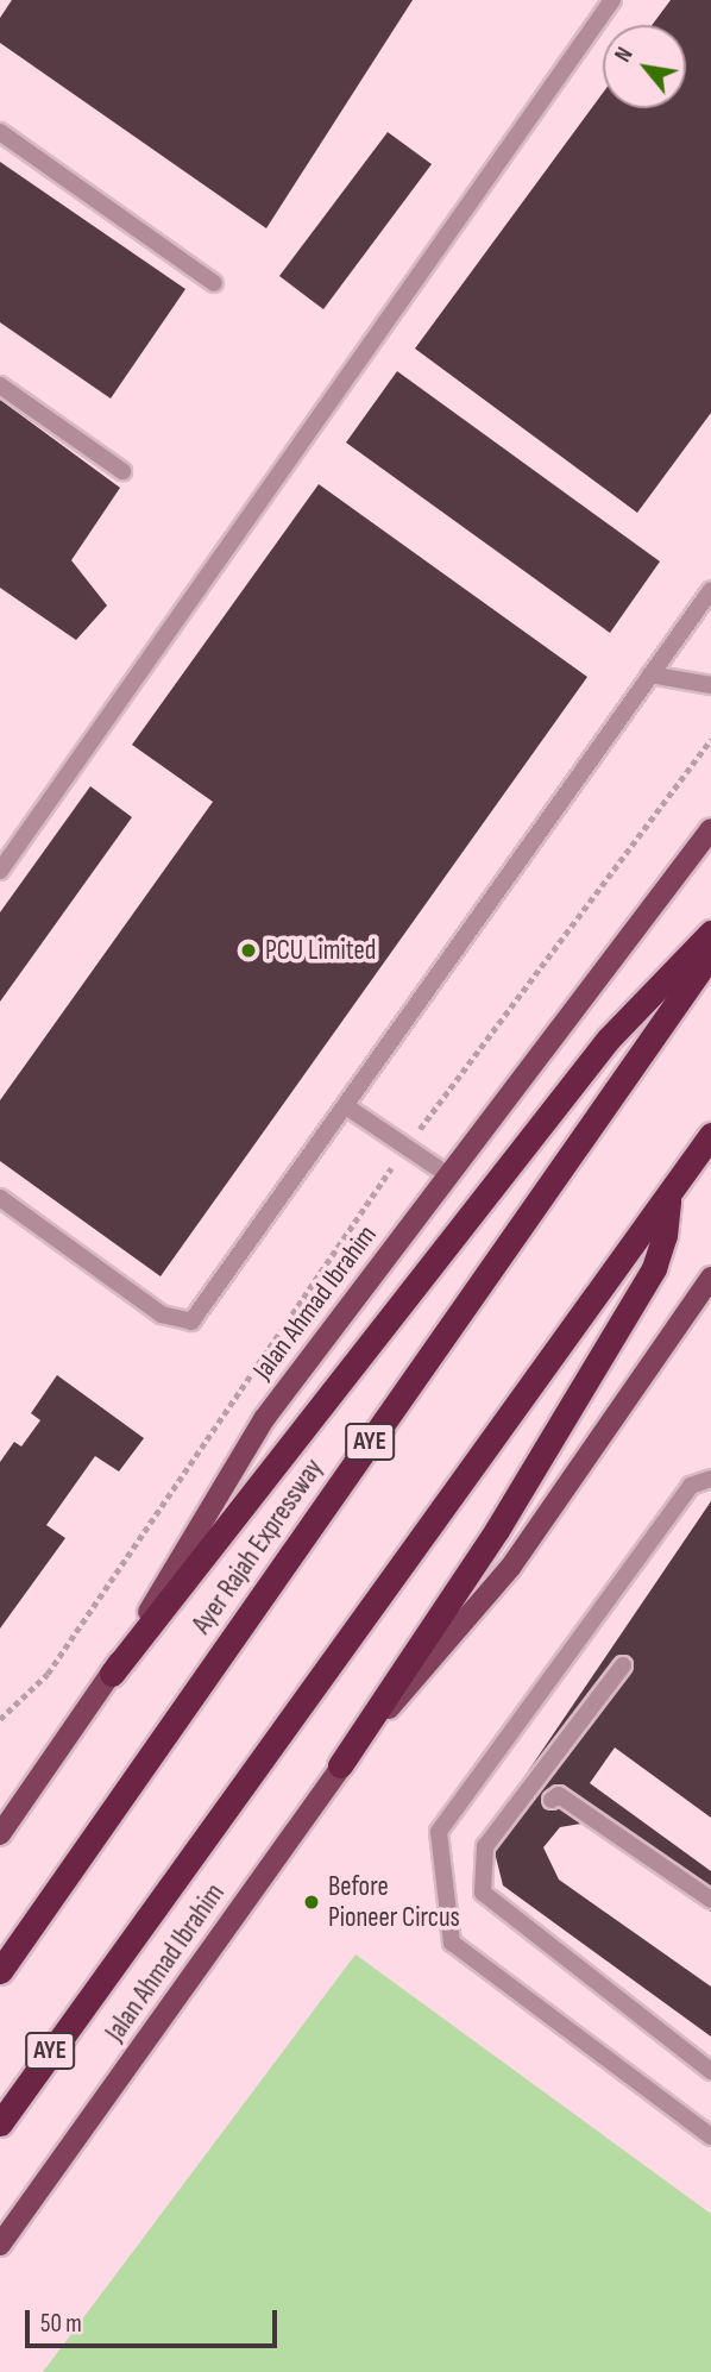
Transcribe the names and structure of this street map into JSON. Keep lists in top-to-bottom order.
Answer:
{
  "streets": {
    "highway": ["AYE", "Ayer Rajah Expressway"],
    "main road": ["Jalan Ahmad Ibrahim"]
  },
  "places": ["PCU Limited", "Before Pioneer Circus"],
  "scale_bar": "50 m",
  "north": "top left"
}
